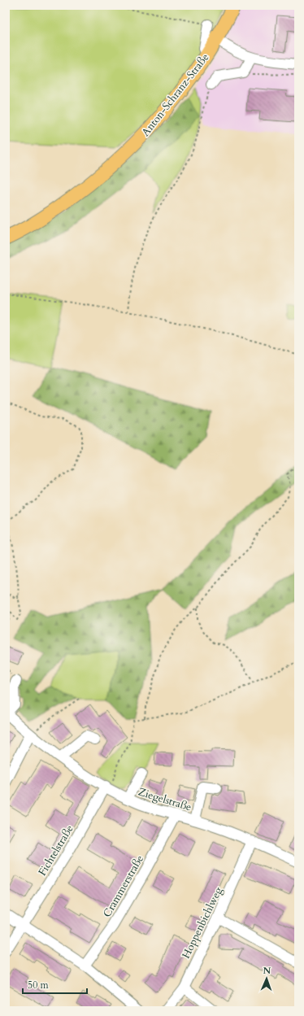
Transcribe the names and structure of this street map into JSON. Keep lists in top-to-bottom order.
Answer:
{
  "streets": {
    "main road": ["Anton-Schranz-Straße"],
    "street": [
      "Ziegelstraße",
      "Fichtelstraße",
      "Crammerstraße",
      "Hoppenbichlweg"
    ]
  },
  "crossings": [
    ["Ziegelstraße", "Fichtelstraße"],
    ["Ziegelstraße", "Crammerstraße"],
    ["Ziegelstraße", "Hoppenbichlweg"]
  ],
  "scale_bar": "50 m",
  "north": "top"
}
